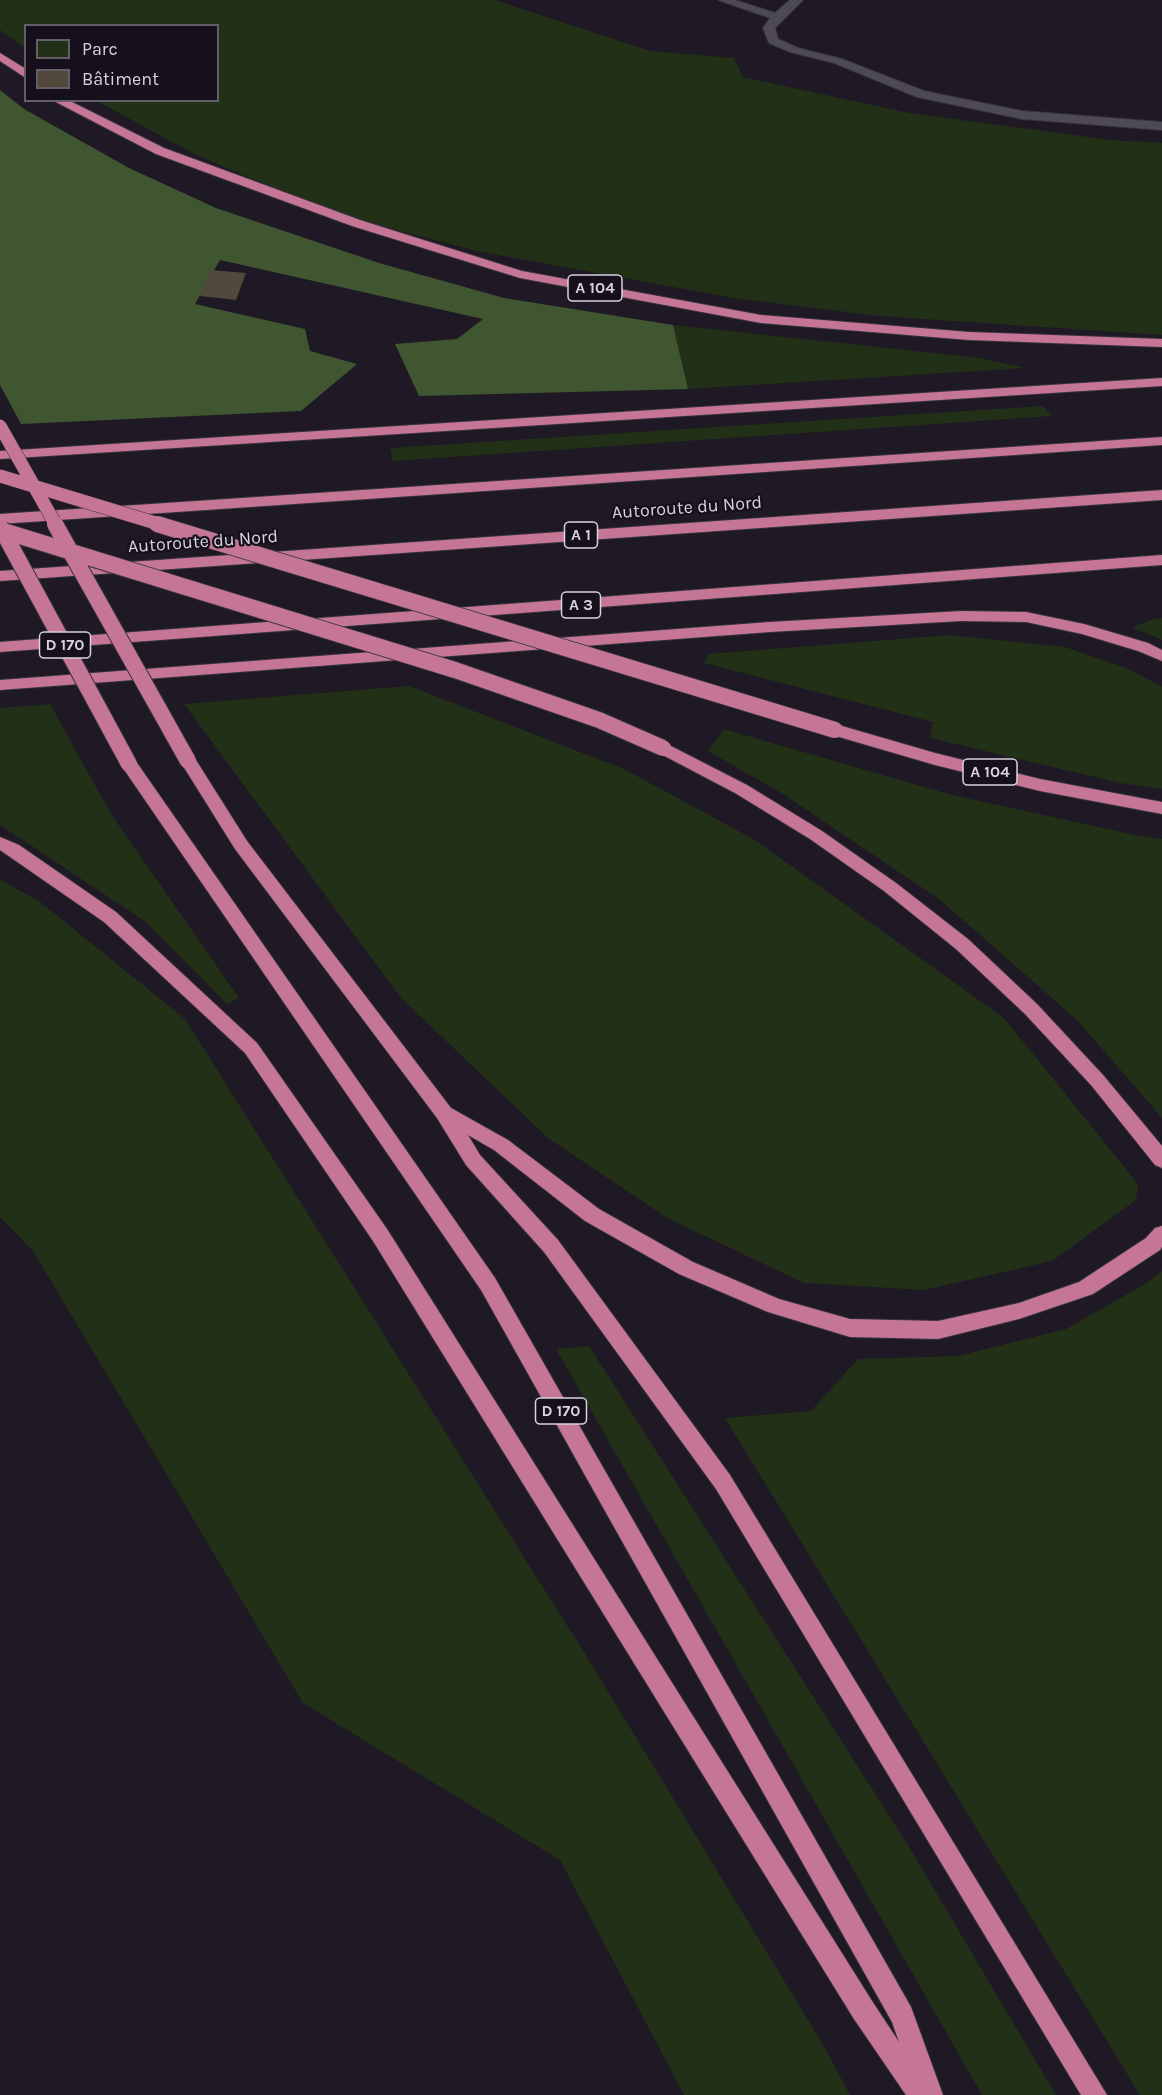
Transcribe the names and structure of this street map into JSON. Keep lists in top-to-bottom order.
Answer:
{
  "streets": {
    "highway": [
      "A 104",
      "Autoroute du Nord",
      "A 1",
      "A 3",
      "D 170"
    ]
  },
  "legend": ["Parc", "Bâtiment"]
}
